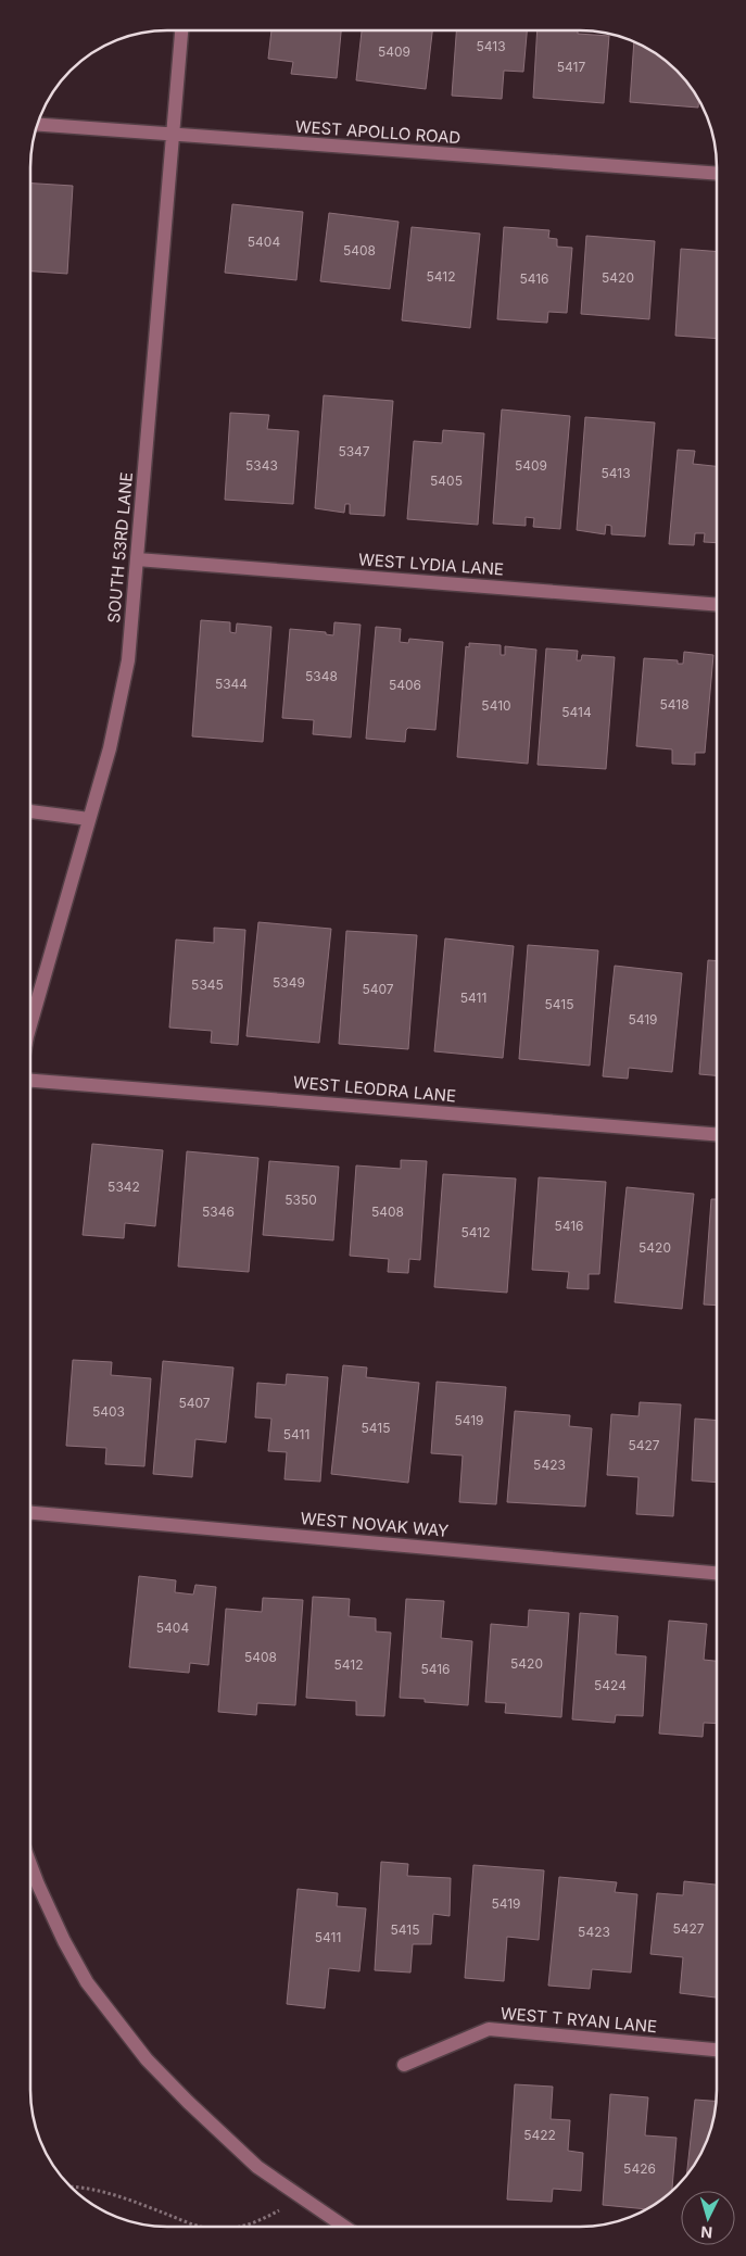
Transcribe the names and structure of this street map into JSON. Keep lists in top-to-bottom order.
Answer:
{
  "streets": {
    "street": [
      "WEST APOLLO ROAD",
      "SOUTH 53RD LANE",
      "WEST LYDIA LANE",
      "WEST LEODRA LANE",
      "WEST NOVAK WAY",
      "WEST T RYAN LANE"
    ]
  },
  "crossings": [
    ["WEST APOLLO ROAD", "SOUTH 53RD LANE"],
    ["SOUTH 53RD LANE", "WEST LYDIA LANE"]
  ],
  "house_numbers": [
    "5413",
    "5409",
    "5417",
    "5404",
    "5408",
    "5412",
    "5420",
    "5416",
    "5347",
    "5343",
    "5409",
    "5413",
    "5405",
    "5348",
    "5344",
    "5406",
    "5418",
    "5410",
    "5414",
    "5349",
    "5345",
    "5407",
    "5411",
    "5415",
    "5419",
    "5342",
    "5350",
    "5346",
    "5408",
    "5416",
    "5412",
    "5420",
    "5407",
    "5403",
    "5419",
    "5415",
    "5411",
    "5427",
    "5423",
    "5404",
    "5408",
    "5420",
    "5412",
    "5416",
    "5424",
    "5419",
    "5427",
    "5415",
    "5423",
    "5411",
    "5422",
    "5426"
  ],
  "north": "bottom"
}
